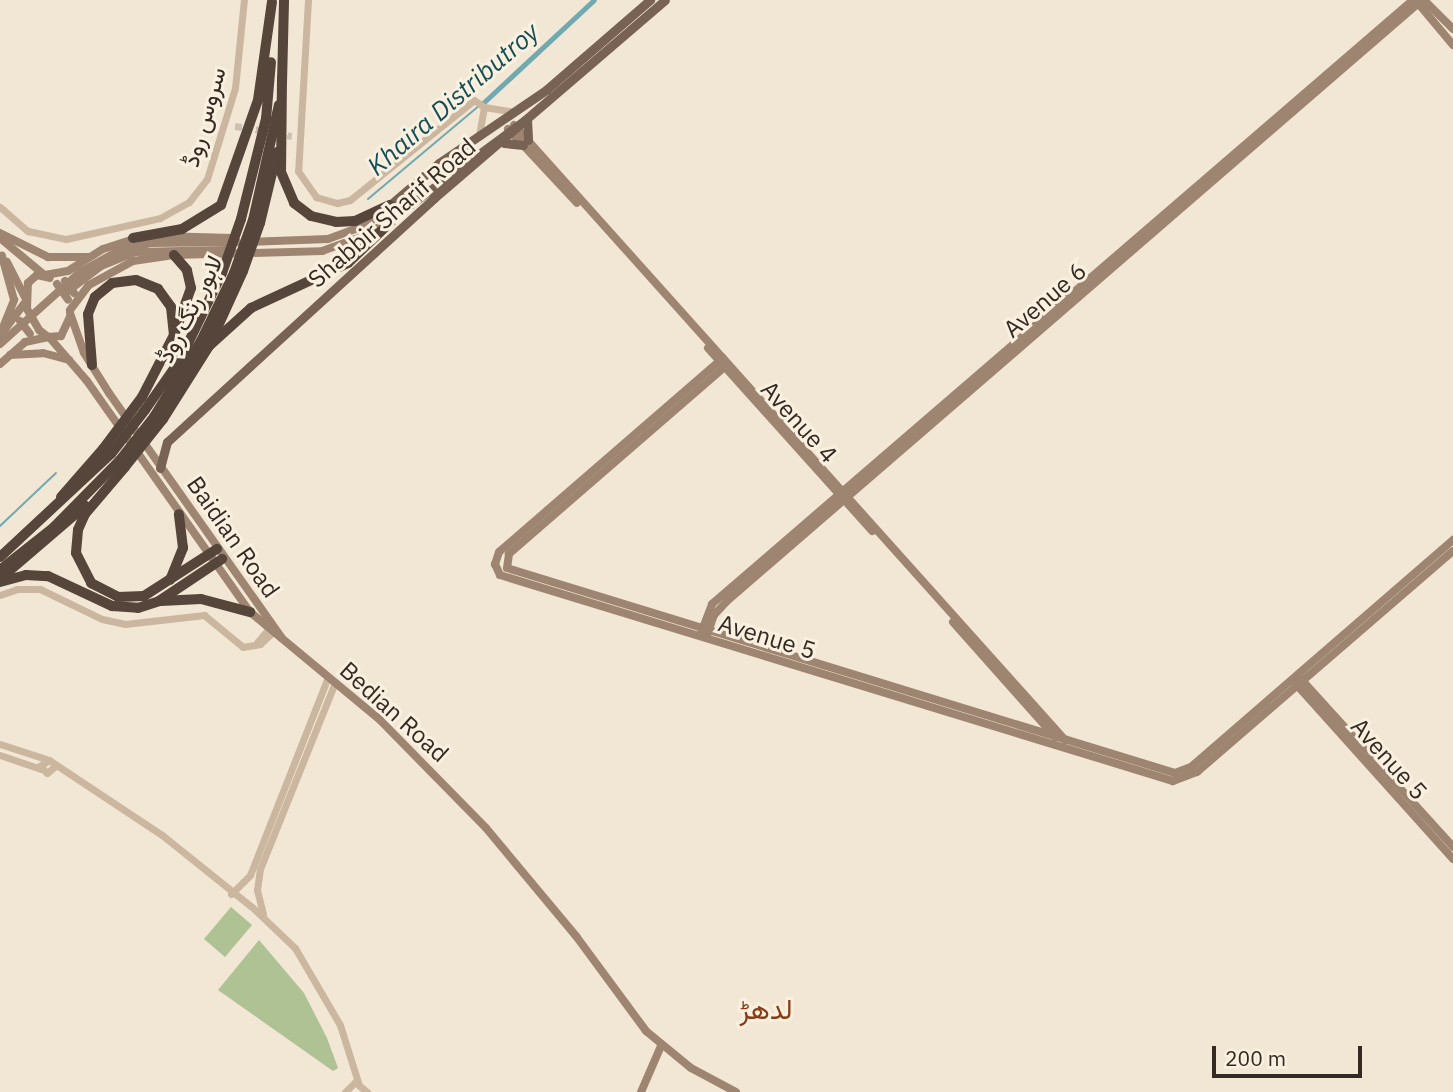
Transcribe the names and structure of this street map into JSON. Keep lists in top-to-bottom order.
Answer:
{
  "streets": {
    "highway": ["لاہور رنگ روڈ"],
    "main road": [
      "Shabbir Sharif Road",
      "Avenue 6",
      "Avenue 4",
      "Baidian Road",
      "Avenue 5",
      "Bedian Road"
    ],
    "street": ["سروس روڈ"]
  },
  "crossings": [
    ["Shabbir Sharif Road", "Avenue 4"],
    ["Shabbir Sharif Road", "Baidian Road"],
    ["Avenue 6", "Avenue 4"],
    ["Avenue 6", "Avenue 5"],
    ["Avenue 4", "Avenue 5"],
    ["Baidian Road", "Bedian Road"]
  ],
  "districts": ["لدھڑ"],
  "water": ["Khaira Distributroy"],
  "scale_bar": "200 m"
}
